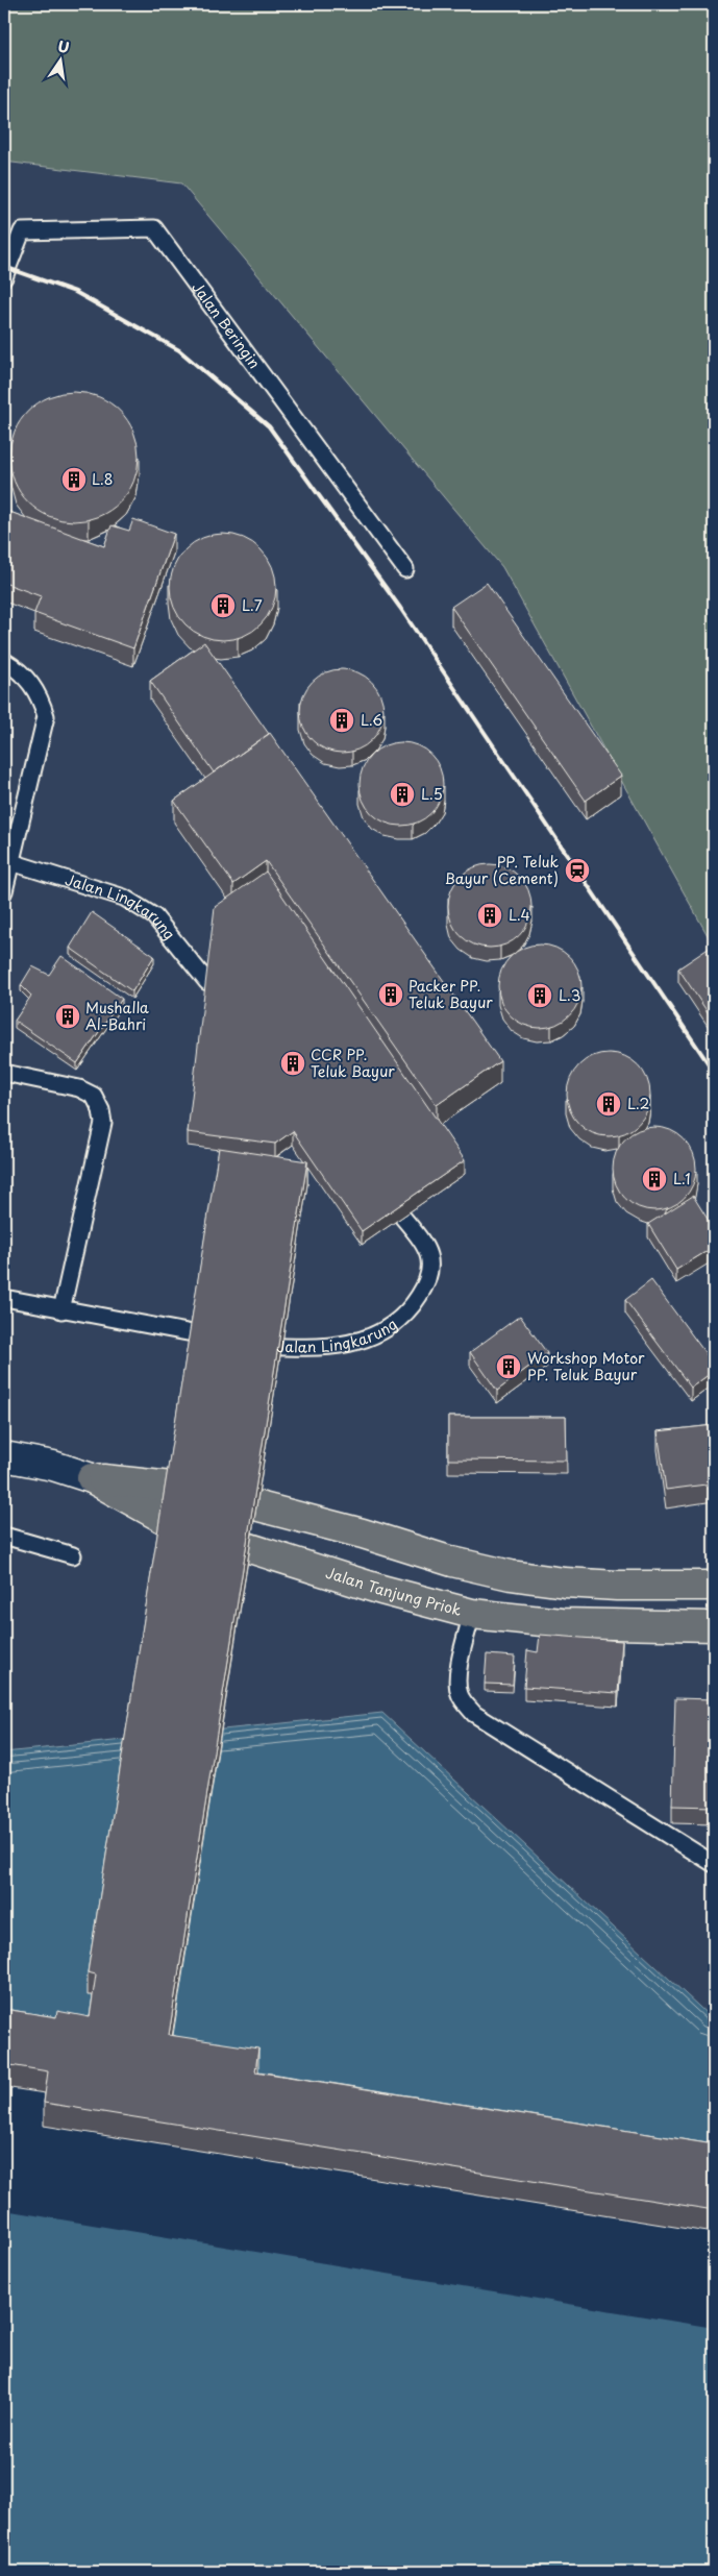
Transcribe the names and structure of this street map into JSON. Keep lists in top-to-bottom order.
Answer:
{
  "streets": {
    "highway": ["Jalan Tanjung Priok"],
    "lane": ["Jalan Beringin", "Jalan Lingkarung"]
  },
  "places": {
    "building": [
      "L.8",
      "L.7",
      "L.6",
      "L.5",
      "L.4",
      "Packer PP. Teluk Bayur",
      "L.3",
      "Mushalla Al-Bahri",
      "CCR PP. Teluk Bayur",
      "L.2",
      "L.1",
      "Workshop Motor PP. Teluk Bayur"
    ],
    "station": ["PP. Teluk Bayur (Cement)"]
  },
  "north": "top"
}
